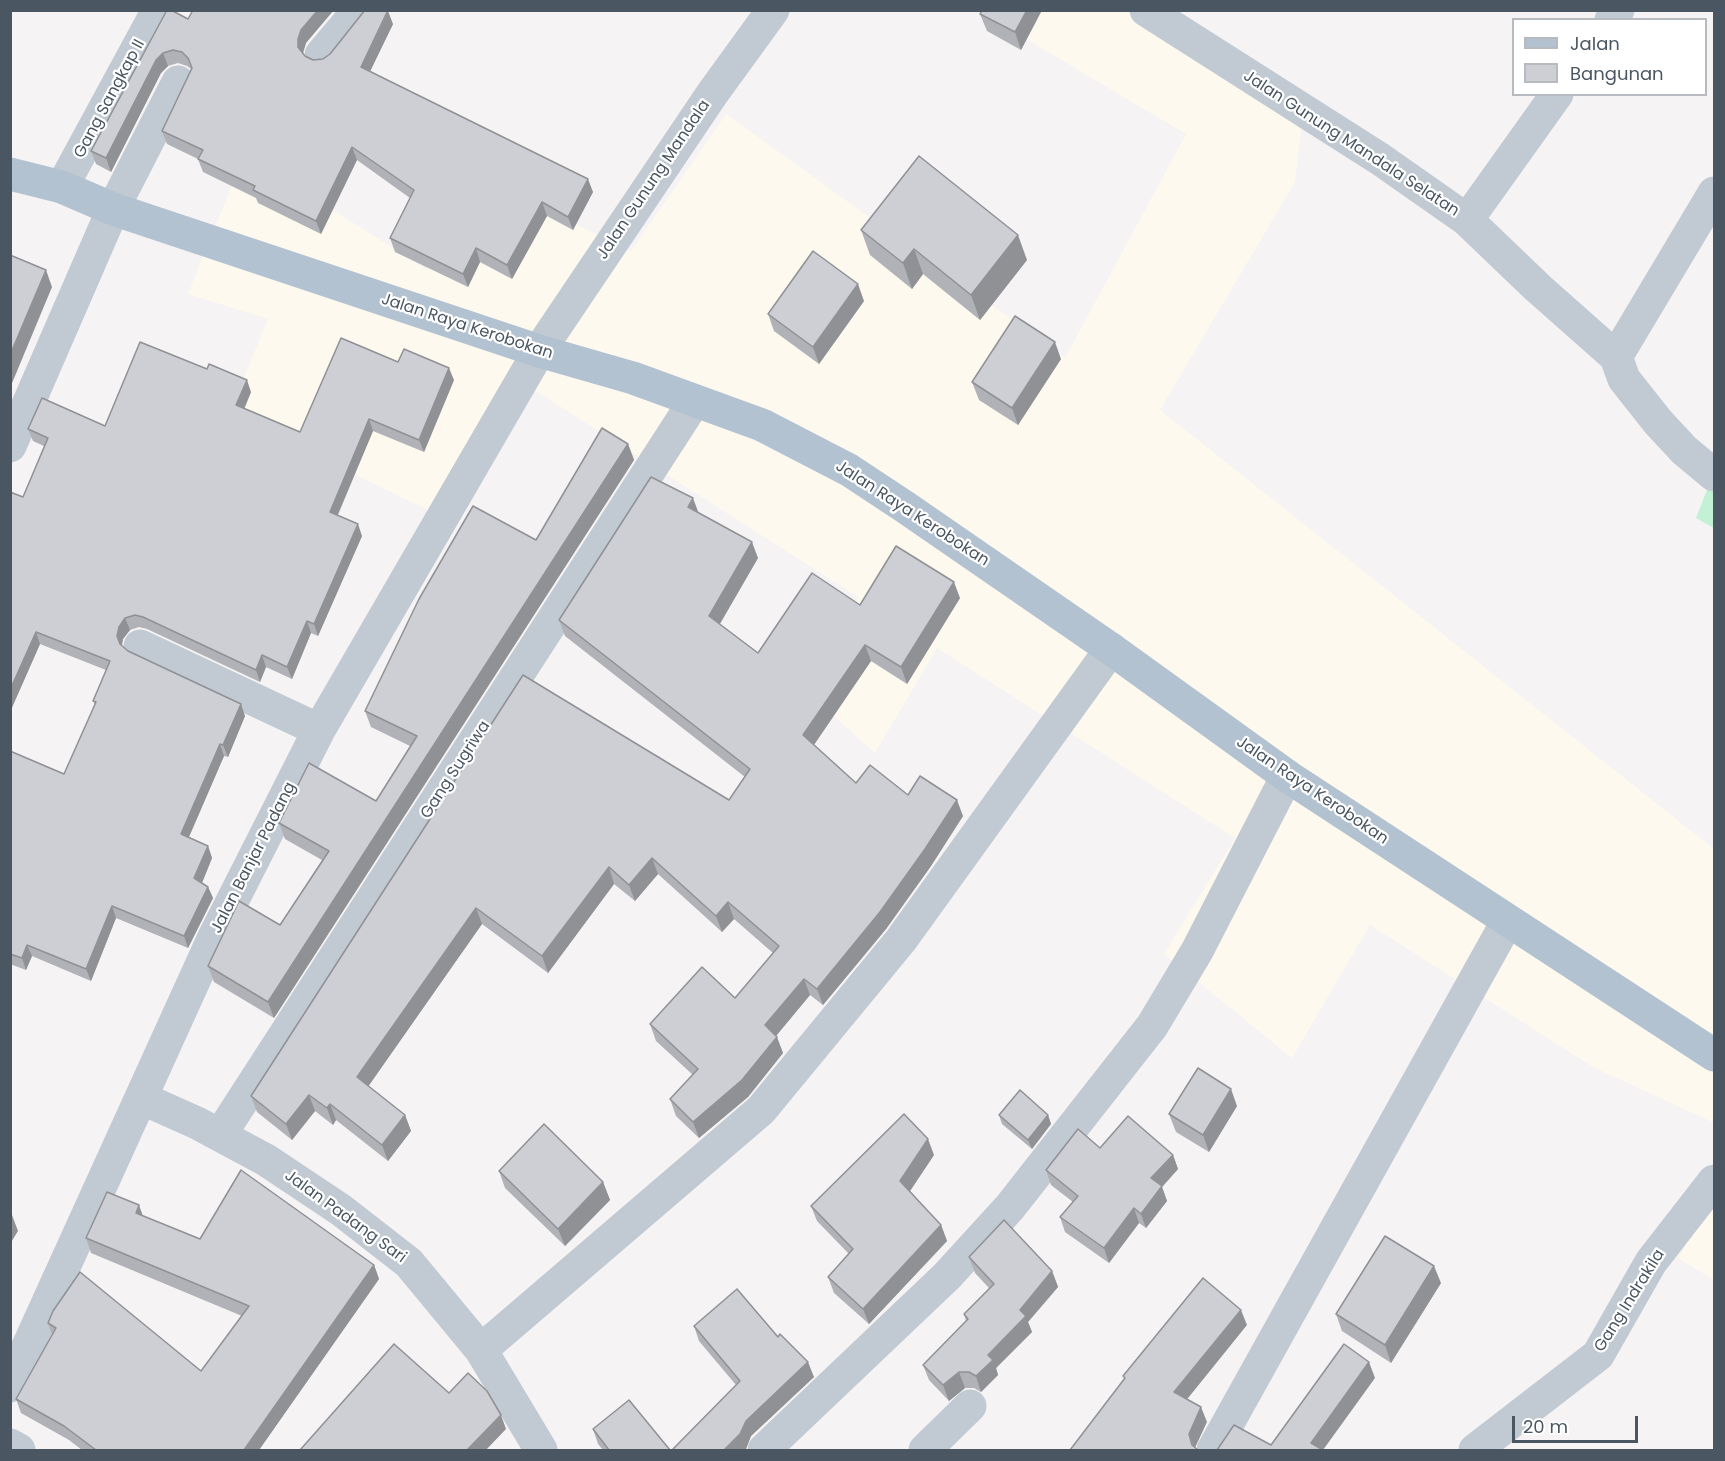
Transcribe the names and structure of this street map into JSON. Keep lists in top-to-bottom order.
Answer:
{
  "streets": {
    "main road": ["Jalan Raya Kerobokan"],
    "street": [
      "Gang Sangkap II",
      "Jalan Gunung Mandala Selatan",
      "Jalan Gunung Mandala",
      "Gang Sugriwa",
      "Jalan Banjar Padang",
      "Jalan Padang Sari",
      "Gang Indrakila"
    ]
  },
  "crossings": [
    ["Gang Sangkap II", "Jalan Raya Kerobokan"],
    ["Jalan Gunung Mandala", "Jalan Raya Kerobokan"],
    ["Jalan Gunung Mandala", "Jalan Banjar Padang"],
    ["Jalan Raya Kerobokan", "Jalan Banjar Padang"],
    ["Jalan Banjar Padang", "Jalan Padang Sari"]
  ],
  "legend": ["Jalan", "Bangunan"],
  "scale_bar": "20 m"
}
